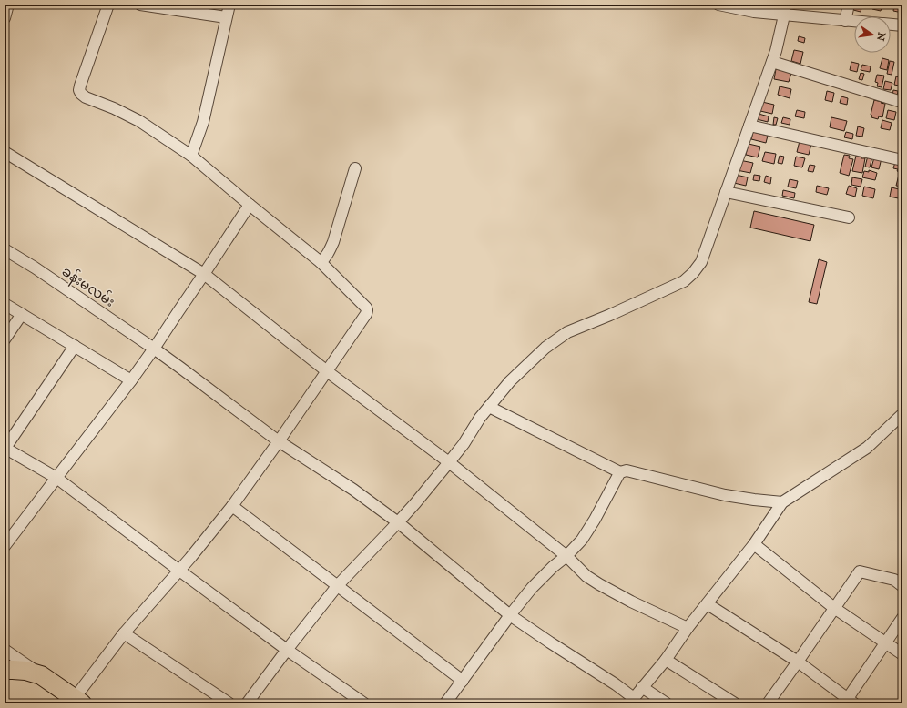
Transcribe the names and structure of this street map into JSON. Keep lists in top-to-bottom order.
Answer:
{
  "streets": {
    "street": ["ခန်းမလမ်း"]
  },
  "north": "right"
}
